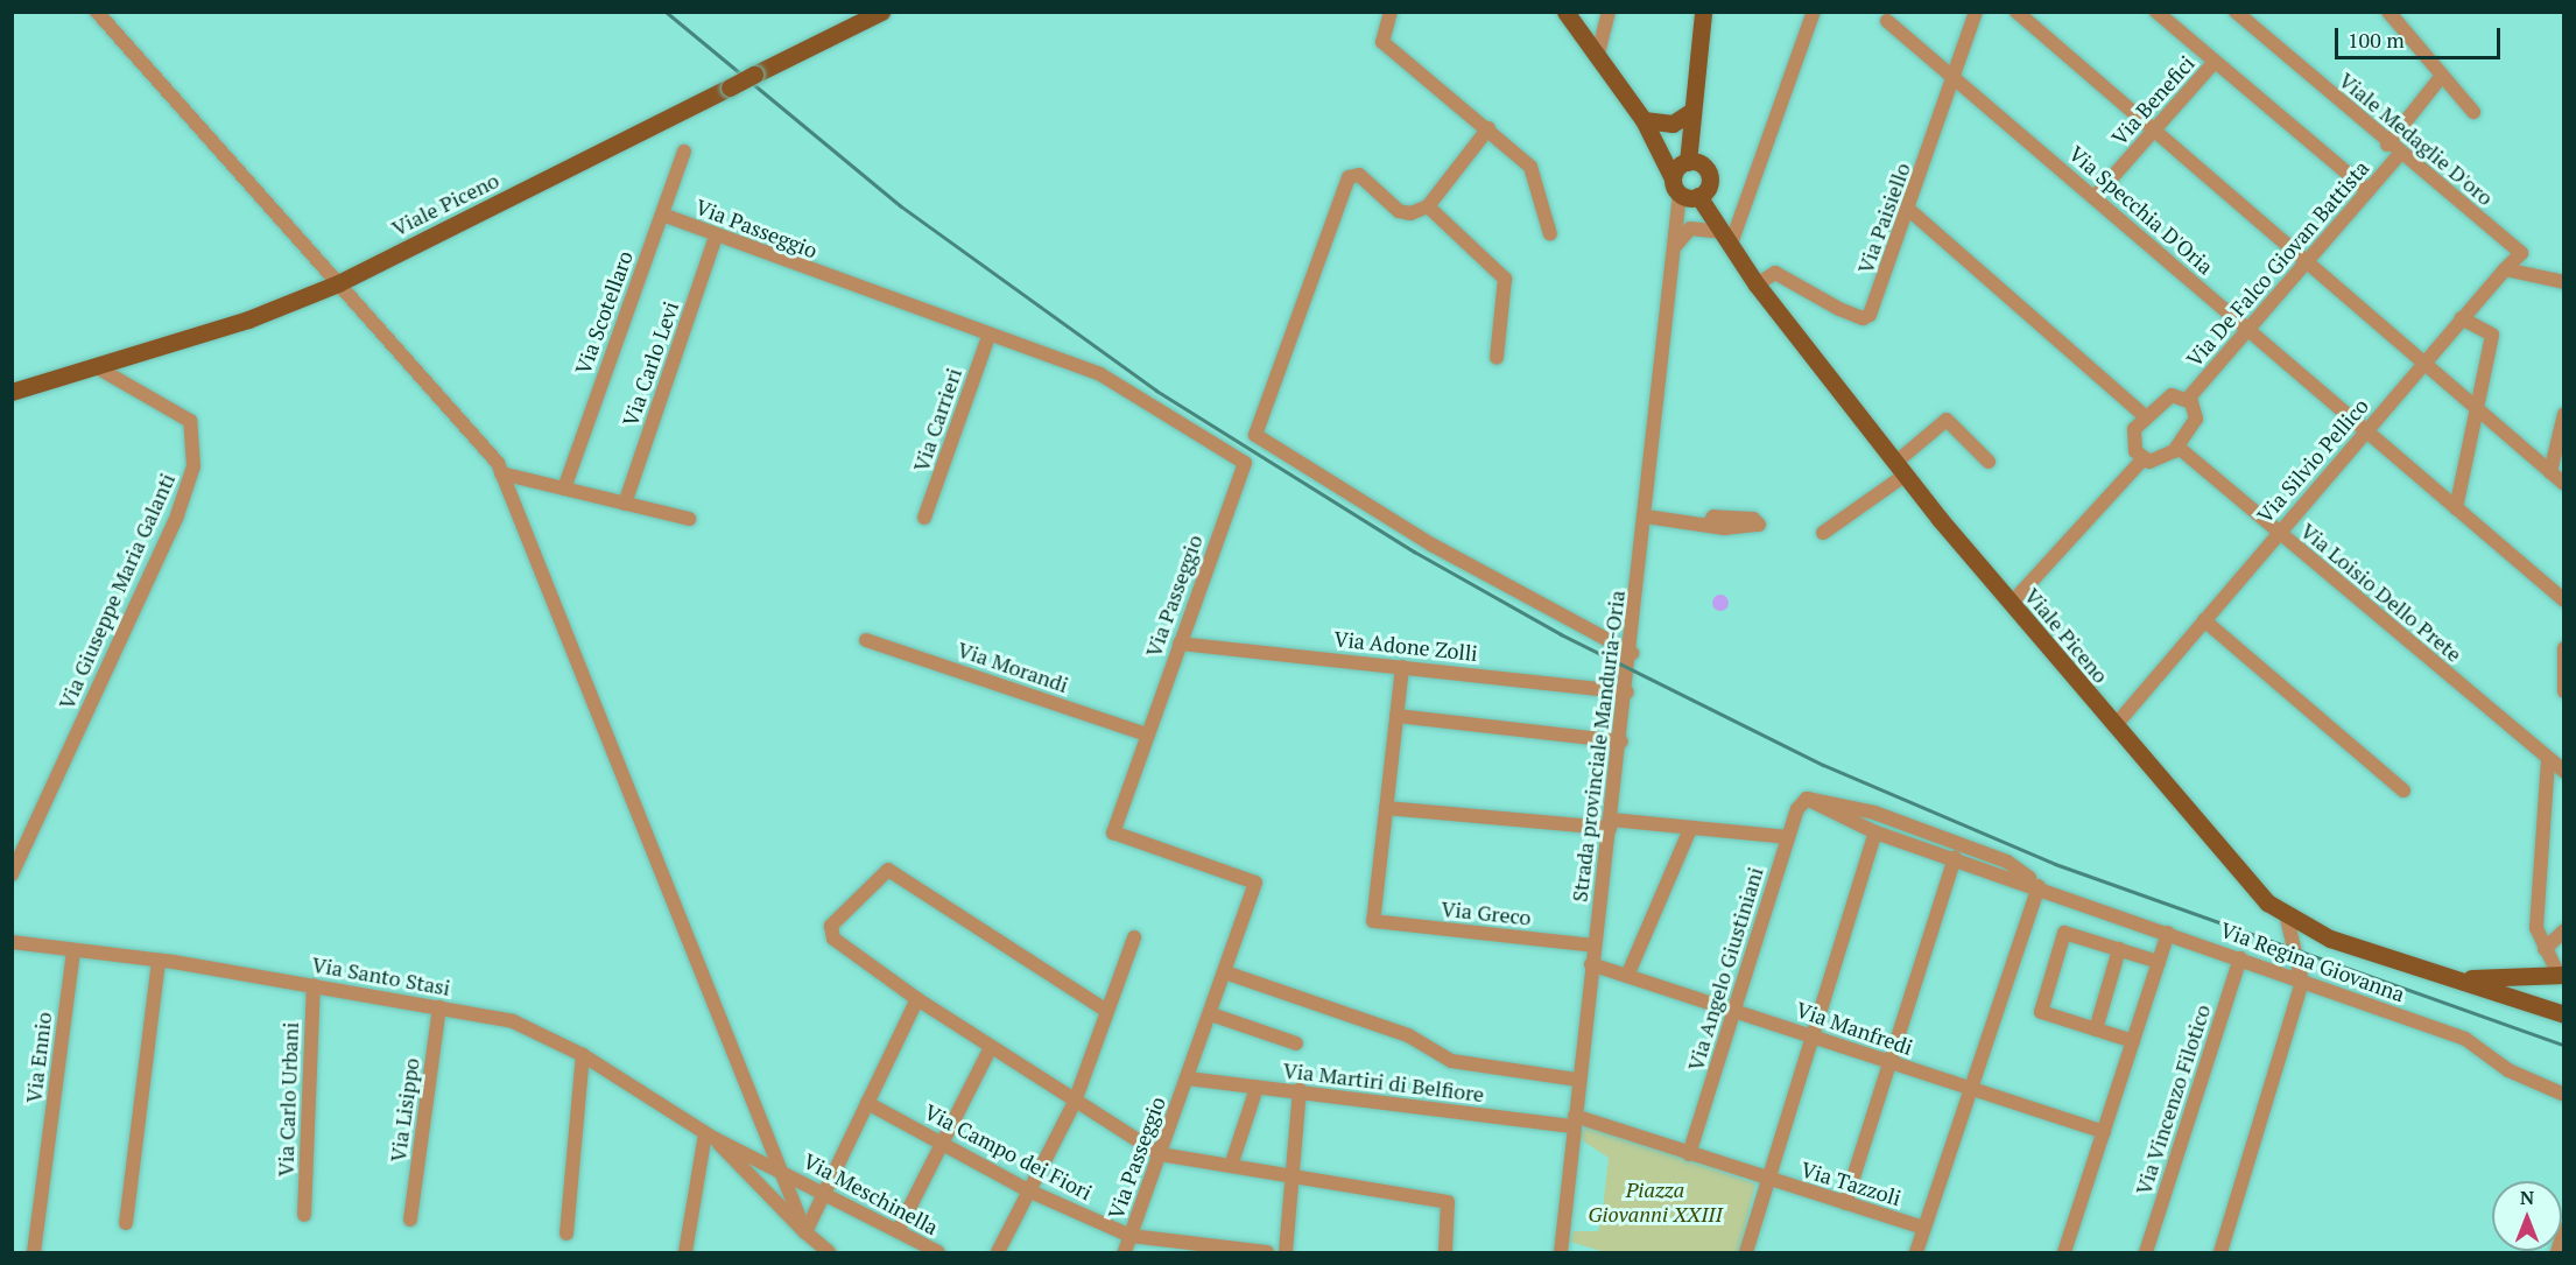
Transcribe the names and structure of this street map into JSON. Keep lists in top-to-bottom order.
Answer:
{
  "streets": {
    "main road": ["Viale Piceno"],
    "street": [
      "Via Benefici",
      "Viale Medaglie D'oro",
      "Via Specchia D'Oria",
      "Via Paisiello",
      "Via Passeggio",
      "Via De Falco Giovan Battista",
      "Via Scotellaro",
      "Via Carlo Levi",
      "Via Carrieri",
      "Via Silvio Pellico",
      "Via Giuseppe Maria Galanti",
      "Via Loisio Dello Prete",
      "Via Adone Zolli",
      "Via Morandi",
      "Strada provinciale Manduria-Oria",
      "Via Greco",
      "Via Regina Giovanna",
      "Via Angelo Giustiniani",
      "Via Santo Stasi",
      "Via Manfredi",
      "Via Ennio",
      "Via Martiri di Belfiore",
      "Via Carlo Urbani",
      "Via Vincenzo Filotico",
      "Via Lisippo",
      "Via Campo dei Fiori",
      "Via Tazzoli",
      "Via Meschinella"
    ]
  },
  "crossings": [
    ["Via Benefici", "Via Specchia D'Oria"],
    ["Viale Medaglie D'oro", "Via De Falco Giovan Battista"],
    ["Viale Medaglie D'oro", "Via Silvio Pellico"],
    ["Viale Piceno", "Via Paisiello"],
    ["Viale Piceno", "Via Silvio Pellico"],
    ["Viale Piceno", "Via Giuseppe Maria Galanti"],
    ["Viale Piceno", "Strada provinciale Manduria-Oria"],
    ["Via Specchia D'Oria", "Via Paisiello"],
    ["Via Specchia D'Oria", "Via De Falco Giovan Battista"],
    ["Via Specchia D'Oria", "Via Silvio Pellico"],
    ["Via Passeggio", "Via Scotellaro"],
    ["Via Passeggio", "Via Carlo Levi"],
    ["Via Passeggio", "Via Carrieri"],
    ["Via Passeggio", "Via Adone Zolli"],
    ["Via Passeggio", "Via Morandi"],
    ["Via Passeggio", "Via Martiri di Belfiore"],
    ["Via Passeggio", "Via Campo dei Fiori"],
    ["Via De Falco Giovan Battista", "Via Loisio Dello Prete"],
    ["Via Silvio Pellico", "Via Loisio Dello Prete"],
    ["Via Adone Zolli", "Strada provinciale Manduria-Oria"],
    ["Strada provinciale Manduria-Oria", "Via Greco"],
    ["Strada provinciale Manduria-Oria", "Via Manfredi"],
    ["Strada provinciale Manduria-Oria", "Via Martiri di Belfiore"],
    ["Via Regina Giovanna", "Via Angelo Giustiniani"],
    ["Via Regina Giovanna", "Via Vincenzo Filotico"],
    ["Via Angelo Giustiniani", "Via Manfredi"],
    ["Via Santo Stasi", "Via Ennio"],
    ["Via Santo Stasi", "Via Carlo Urbani"],
    ["Via Santo Stasi", "Via Lisippo"],
    ["Via Santo Stasi", "Via Meschinella"]
  ],
  "parks": ["Piazza Giovanni XXIII"],
  "scale_bar": "100 m",
  "north": "top"
}
